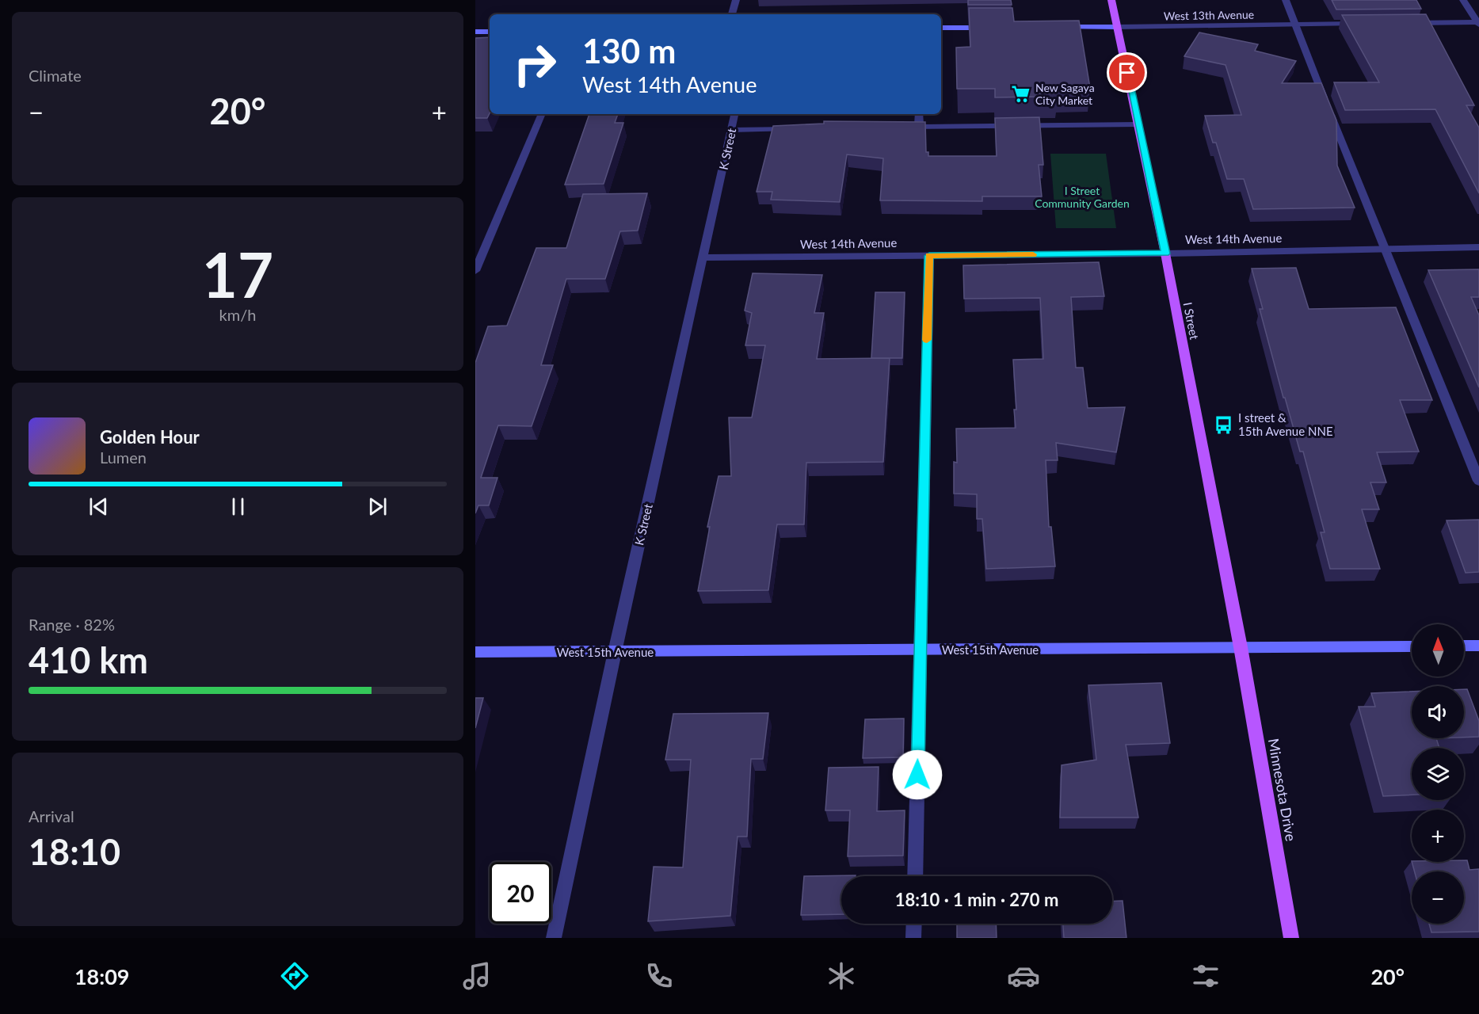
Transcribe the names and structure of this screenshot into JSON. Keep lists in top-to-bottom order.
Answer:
{
  "streets": {
    "main road": [
      "West 13th Avenue",
      "I Street",
      "West 15th Avenue",
      "Minnesota Drive"
    ],
    "street": ["K Street", "West 14th Avenue"]
  },
  "crossings": [
    ["West 13th Avenue", "I Street"],
    ["K Street", "West 14th Avenue"],
    ["K Street", "West 15th Avenue"],
    ["West 14th Avenue", "I Street"],
    ["I Street", "West 15th Avenue"],
    ["I Street", "Minnesota Drive"],
    ["West 15th Avenue", "Minnesota Drive"]
  ],
  "parks": ["I Street Community Garden"],
  "places": {
    "supermarket": ["New Sagaya City Market"],
    "bus stop": ["I street & 15th Avenue NNE"]
  },
  "north": "top",
  "page": {
    "tile": [
      "Climate",
      ["17", "km/h"],
      ["Range · 82%", "410 km"],
      ["Arrival", "18:10"]
    ],
    "turn": ["130 m", "West 14th Avenue"],
    "heat": ["−", "20°", "+"],
    "song": ["Golden Hour", "Lumen"],
    "map_buttons": ["+", "−"],
    "limit": "20",
    "trip": "18:10 · 1 min · 270 m",
    "tabs": ["18:09", "20°"]
  }
}
